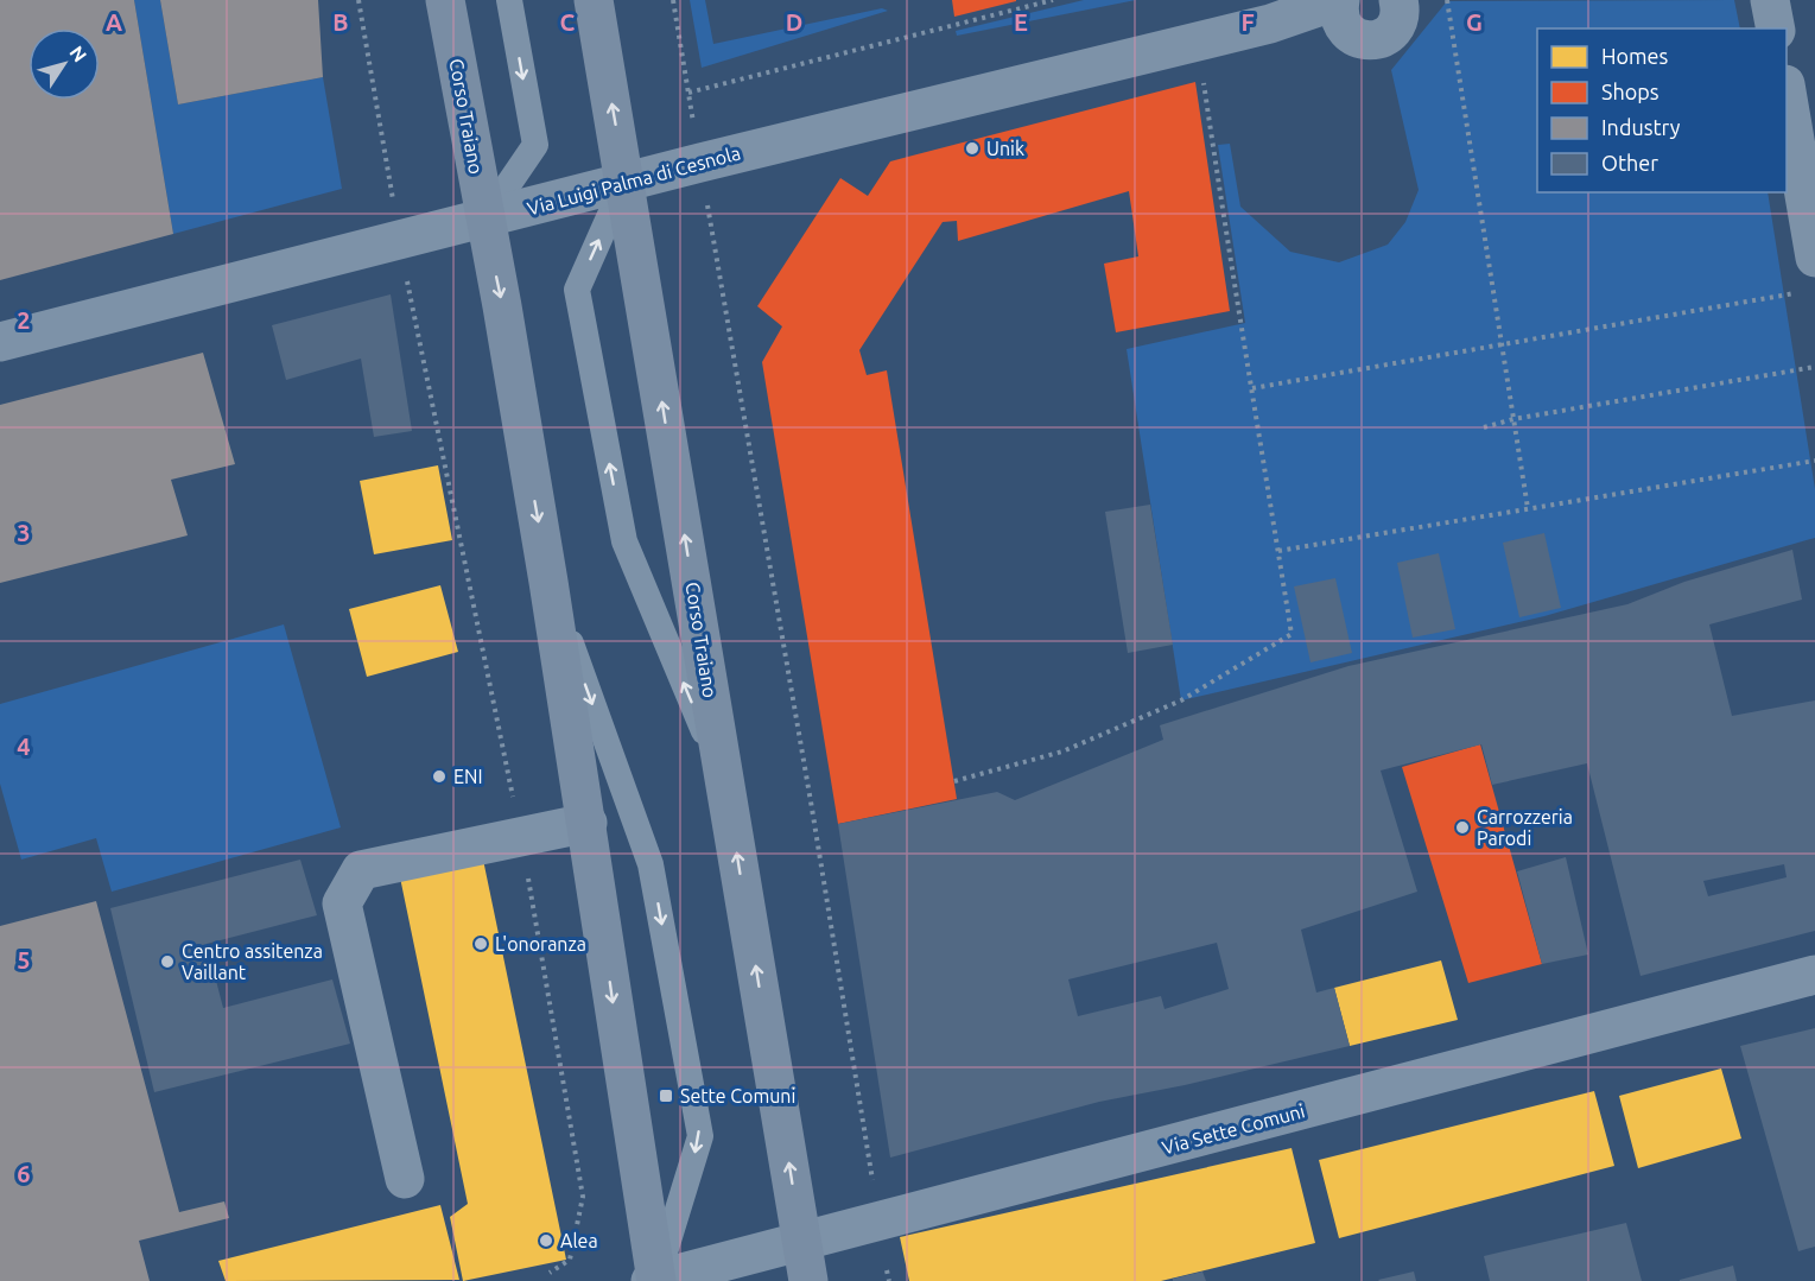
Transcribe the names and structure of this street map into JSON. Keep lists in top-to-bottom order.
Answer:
{
  "streets": {
    "main road": ["Corso Traiano"],
    "street": ["Via Luigi Palma di Cesnola", "Via Sette Comuni"]
  },
  "crossings": [
    ["Corso Traiano", "Via Luigi Palma di Cesnola"],
    ["Corso Traiano", "Via Sette Comuni"]
  ],
  "places": {
    "other": [
      "Unik",
      "ENI",
      "Carrozzeria Parodi",
      "L'onoranza",
      "Centro assitenza Vaillant",
      "Alea"
    ],
    "transit": ["Sette Comuni"]
  },
  "legend": [
    "Homes",
    "Shops",
    "Industry",
    "Other"
  ],
  "north": "top right",
  "grid": {
    "columns": [
      "A",
      "B",
      "C",
      "D",
      "E",
      "F",
      "G"
    ],
    "rows": [
      "2",
      "3",
      "4",
      "5",
      "6"
    ]
  }
}
